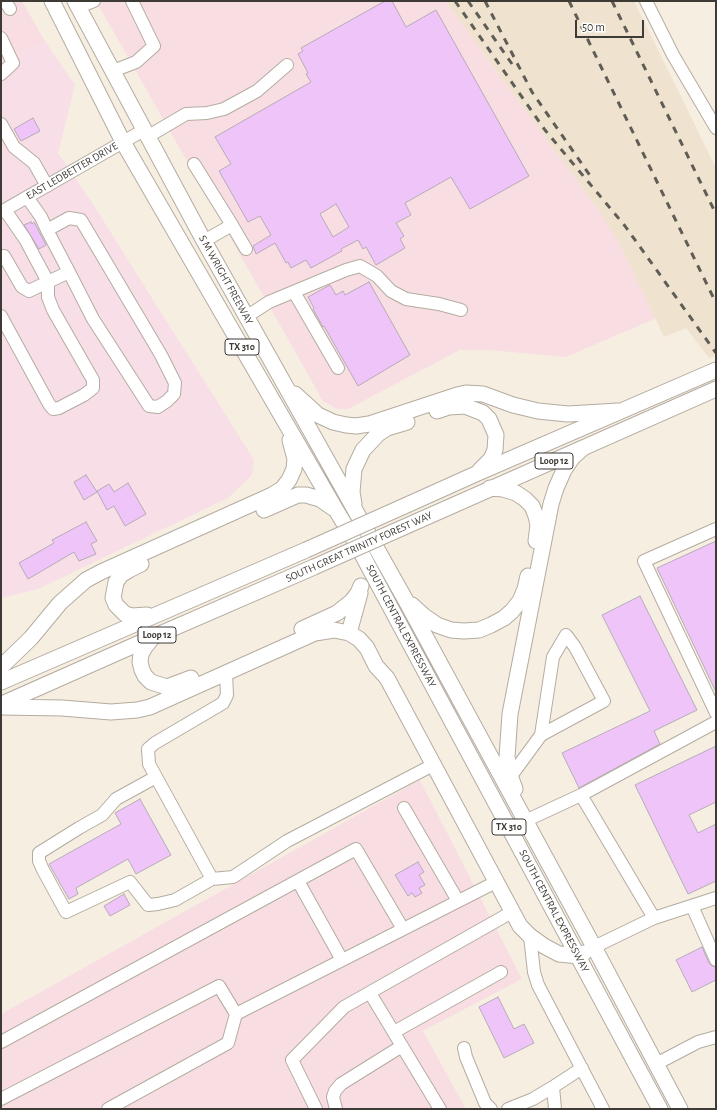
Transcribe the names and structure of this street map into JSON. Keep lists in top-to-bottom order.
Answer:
{
  "streets": {
    "main road": [
      "S M WRIGHT FREEWAY",
      "TX 310",
      "Loop 12",
      "SOUTH GREAT TRINITY FOREST WAY",
      "SOUTH CENTRAL EXPRESSWAY"
    ],
    "street": ["EAST LEDBETTER DRIVE"]
  },
  "crossings": [
    ["EAST LEDBETTER DRIVE", "S M WRIGHT FREEWAY"],
    ["S M WRIGHT FREEWAY", "SOUTH CENTRAL EXPRESSWAY"]
  ],
  "scale_bar": "50 m"
}
